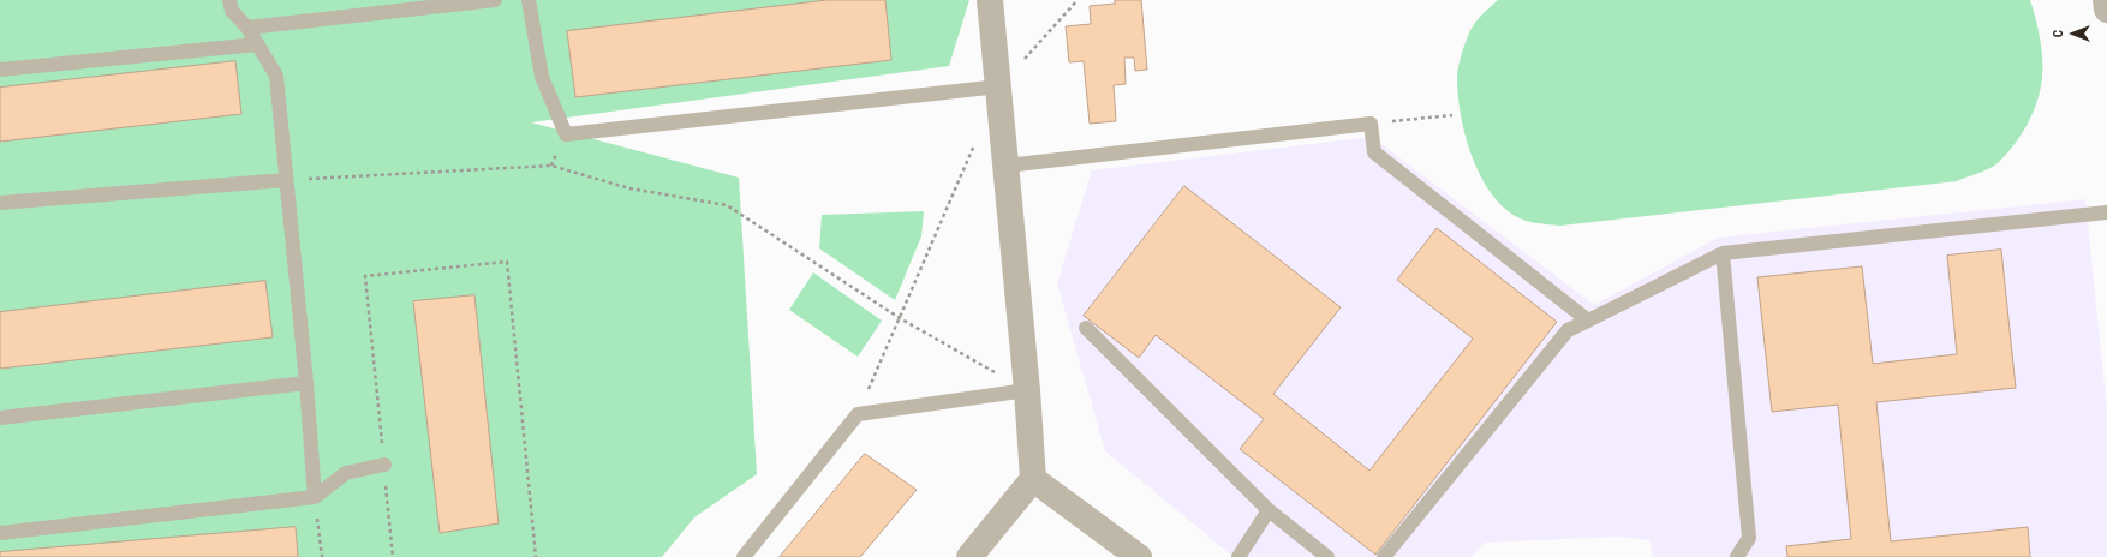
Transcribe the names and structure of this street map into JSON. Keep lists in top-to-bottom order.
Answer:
{
  "north": "left"
}
